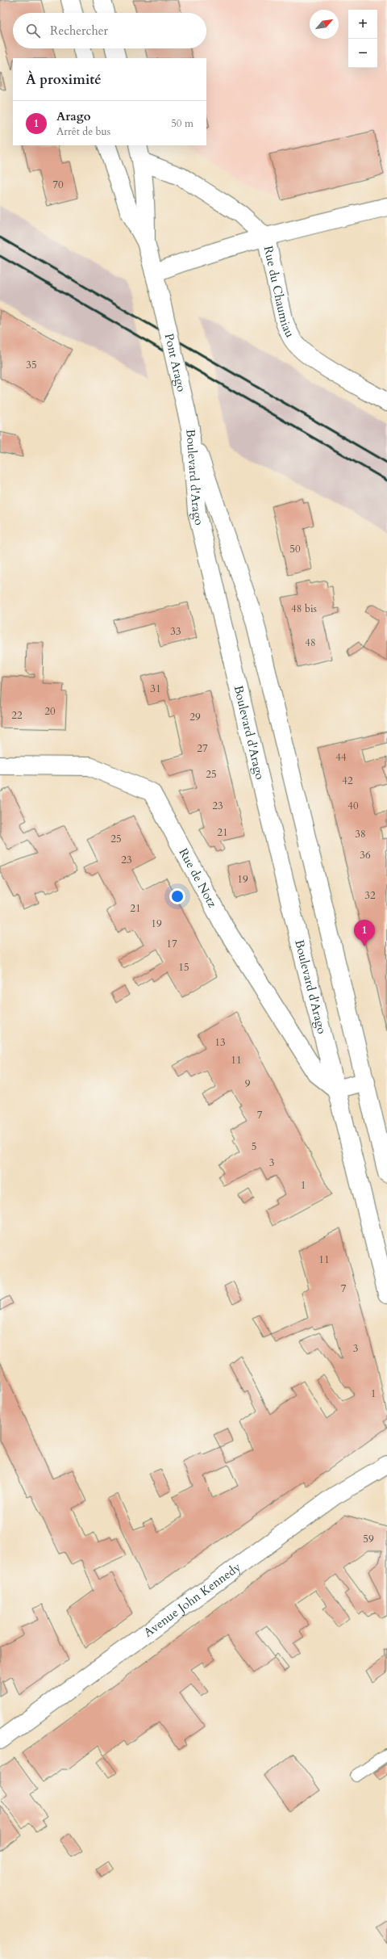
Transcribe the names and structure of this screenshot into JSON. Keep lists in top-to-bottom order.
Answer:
{
  "streets": {
    "main road": [
      "Rue du Chaumiau",
      "Pont Arago",
      "Boulevard d'Arago",
      "Rue de Notz",
      "Avenue John Kennedy"
    ]
  },
  "crossings": [
    ["Pont Arago", "Boulevard d'Arago"],
    ["Boulevard d'Arago", "Rue de Notz"]
  ],
  "house_numbers": [
    "70",
    "35",
    "50",
    "48 bis",
    "33",
    "48",
    "31",
    "20",
    "22",
    "29",
    "27",
    "44",
    "25",
    "42",
    "23",
    "40",
    "21",
    "38",
    "25",
    "36",
    "23",
    "19",
    "32",
    "21",
    "19",
    "17",
    "15",
    "13",
    "11",
    "9",
    "7",
    "5",
    "3",
    "1",
    "11",
    "7",
    "3",
    "1",
    "59"
  ],
  "north": "top right",
  "page": {
    "map_buttons": ["+", "−"],
    "search": "Rechercher",
    "heading": "À proximité",
    "list": [
      {
        "mark": "1",
        "name": "Arago",
        "note": "Arrêt de bus",
        "value": "50 m"
      }
    ],
    "pins": "1"
  }
}
